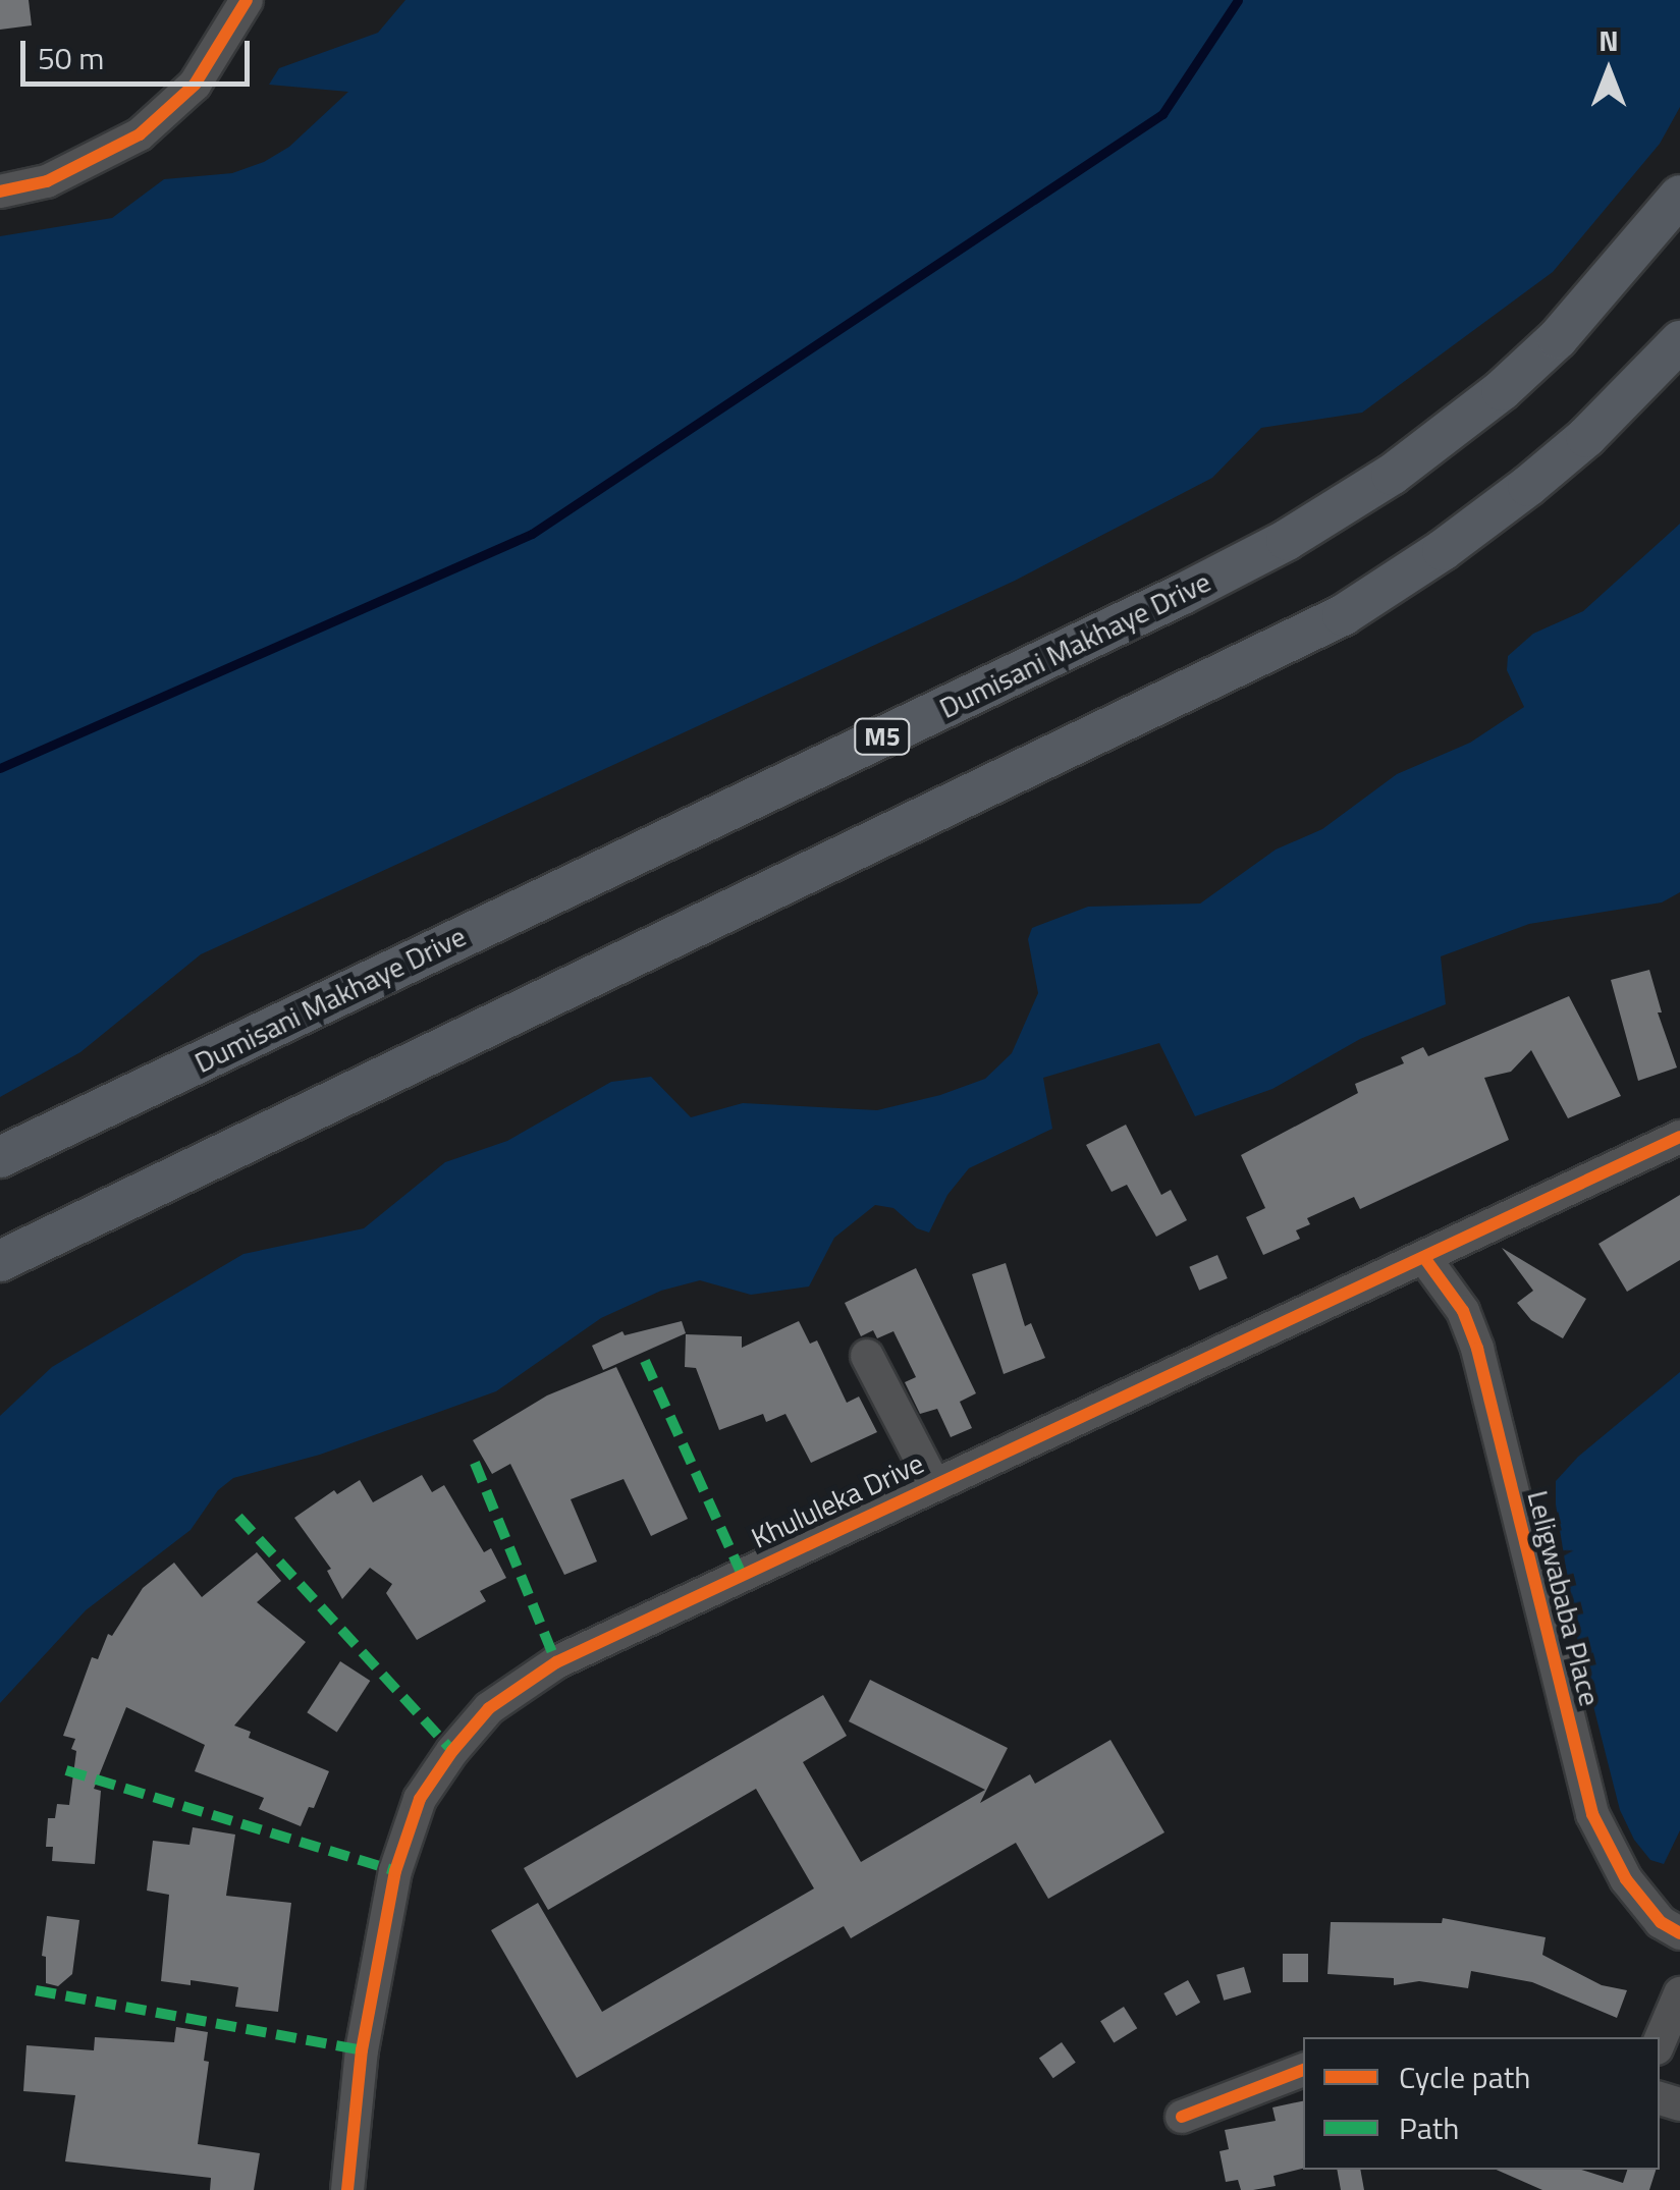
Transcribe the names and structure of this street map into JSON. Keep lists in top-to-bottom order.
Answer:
{
  "streets": {
    "main road": ["Dumisani Makhaye Drive", "M5"],
    "street": ["Khululeka Drive", "Leligwababa Place"]
  },
  "crossings": [
    ["Khululeka Drive", "Leligwababa Place"]
  ],
  "legend": ["Cycle path", "Path"],
  "scale_bar": "50 m",
  "north": "top"
}
